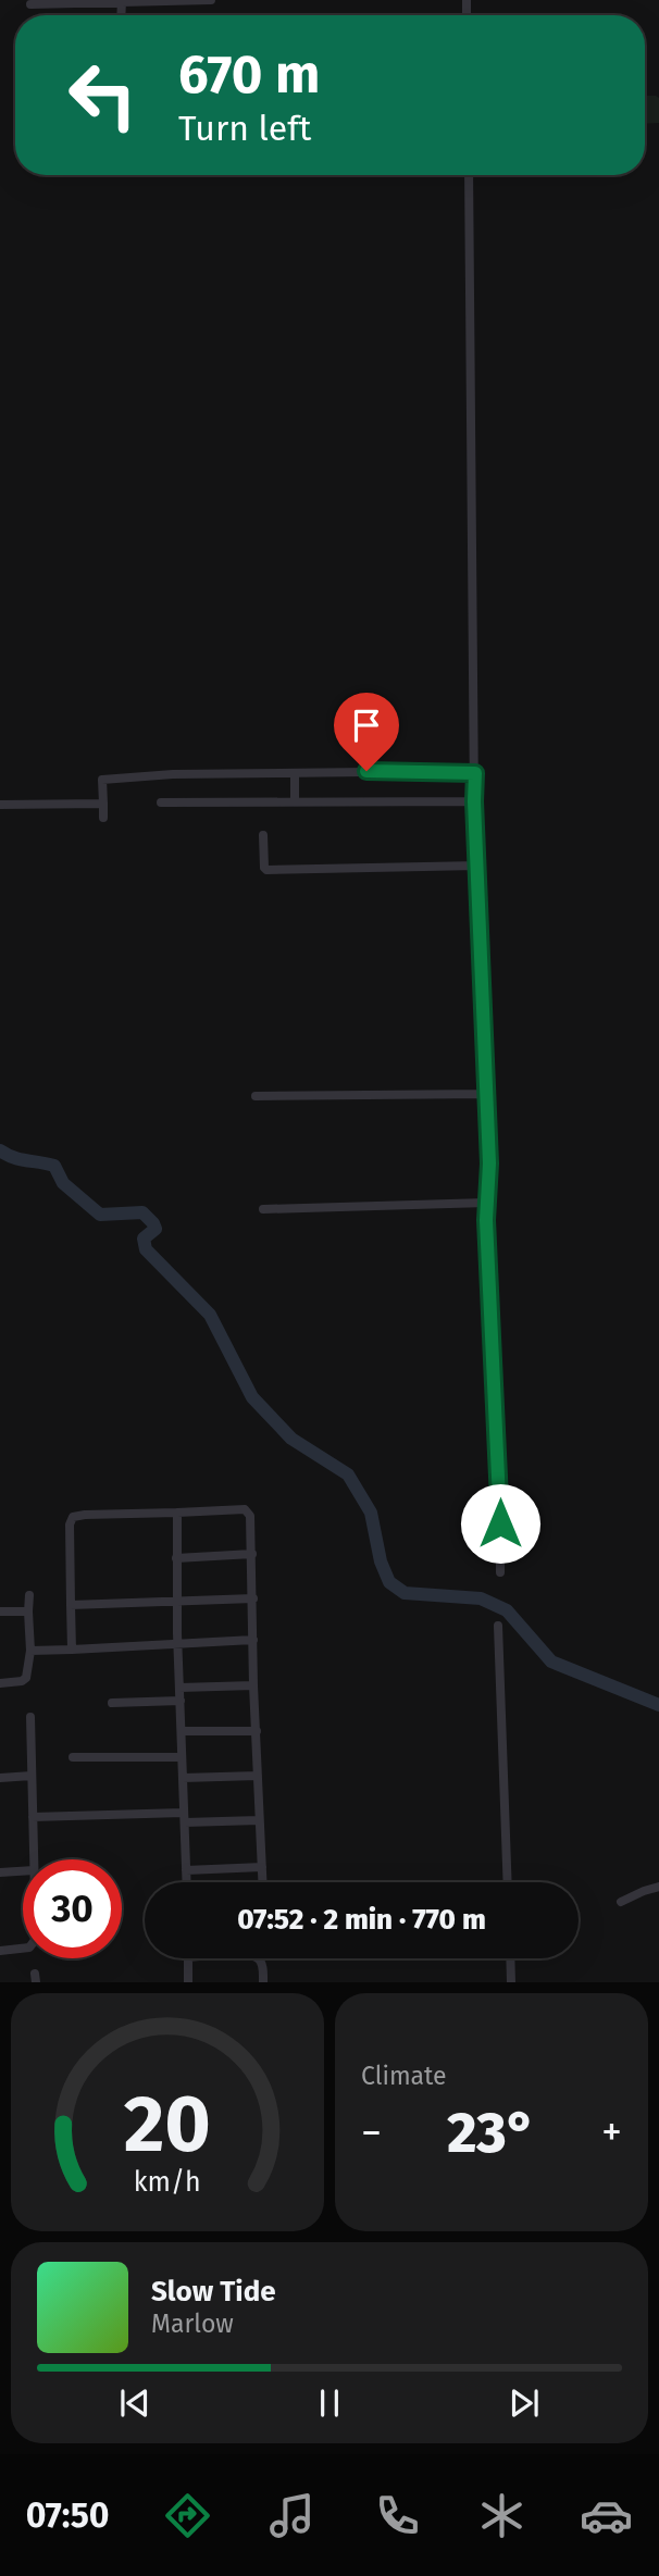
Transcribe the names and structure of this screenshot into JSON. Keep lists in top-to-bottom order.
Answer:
{
  "page": {
    "turn": ["670 m", "Turn left"],
    "limit": "30",
    "trip": "07:52 · 2 min · 770 m",
    "tile": "Climate",
    "heat": ["−", "23°", "+"],
    "song": ["Slow Tide", "Marlow"],
    "tabs": "07:50",
    "gauge": ["20", "km/h"]
  }
}
